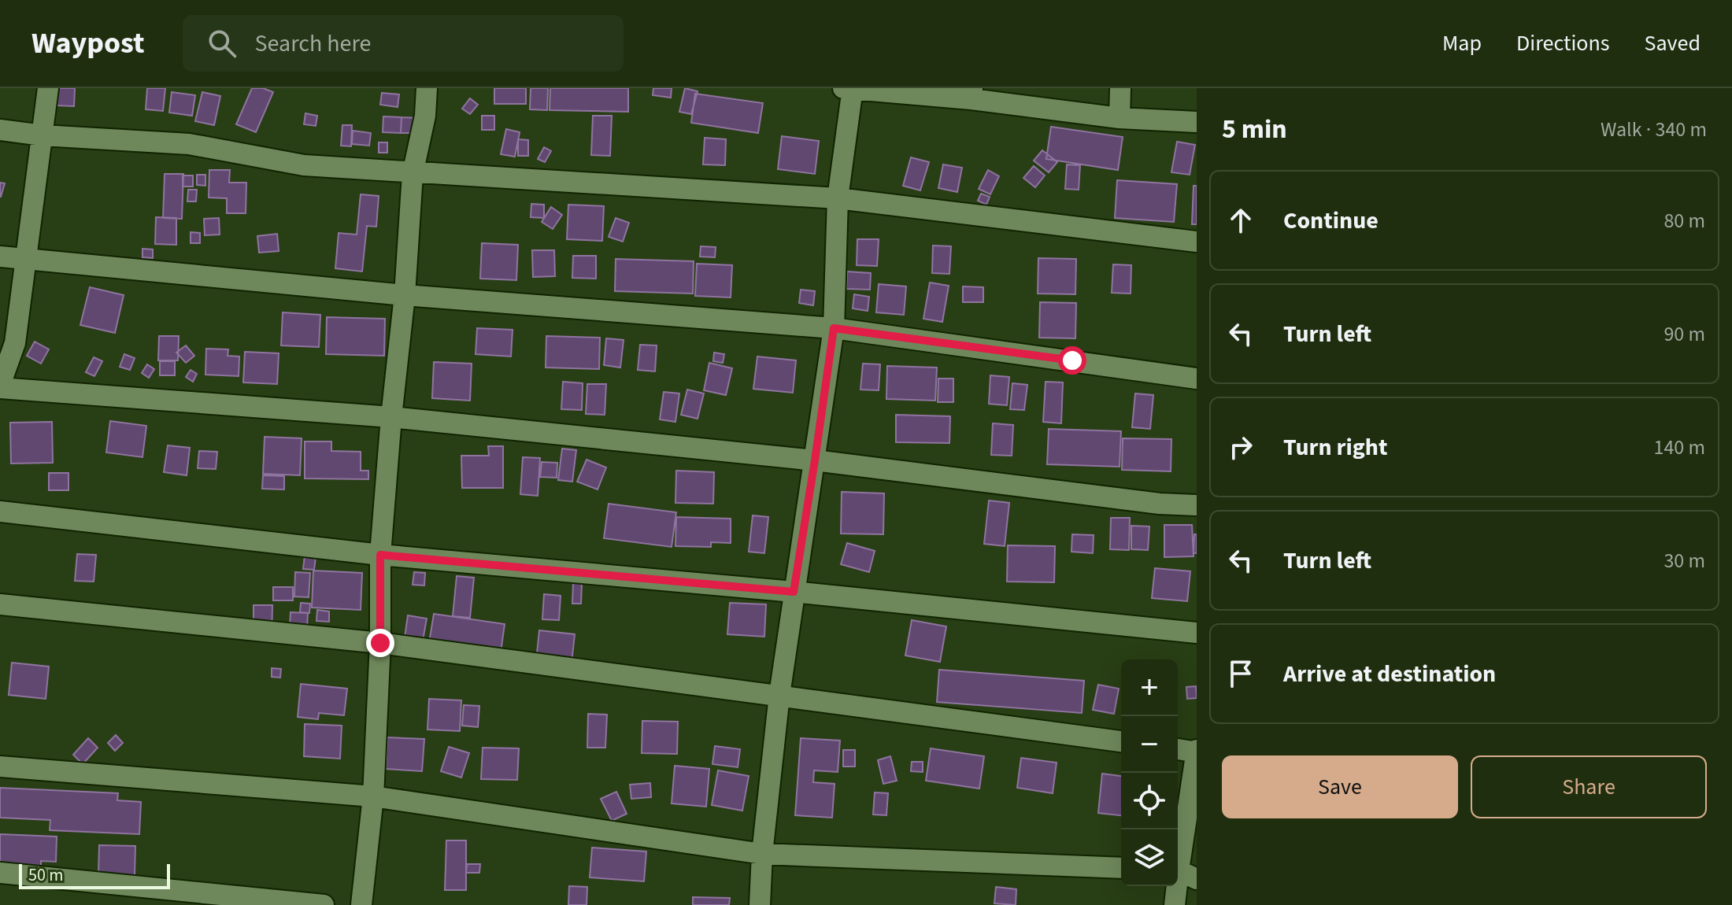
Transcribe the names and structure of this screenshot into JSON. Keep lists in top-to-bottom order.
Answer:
{
  "scale_bar": "50 m",
  "page": {
    "header": "Waypost",
    "search": "Search here",
    "nav": ["Map", "Directions", "Saved"],
    "heading": ["5 min", "Walk · 340 m"],
    "list": [
      ["Continue", "80 m"],
      ["Turn left", "90 m"],
      ["Turn right", "140 m"],
      ["Turn left", "30 m"],
      "Arrive at destination"
    ],
    "map_buttons": ["+", "−"],
    "buttons": ["Save", "Share"],
    "scale": "50 m"
  }
}
